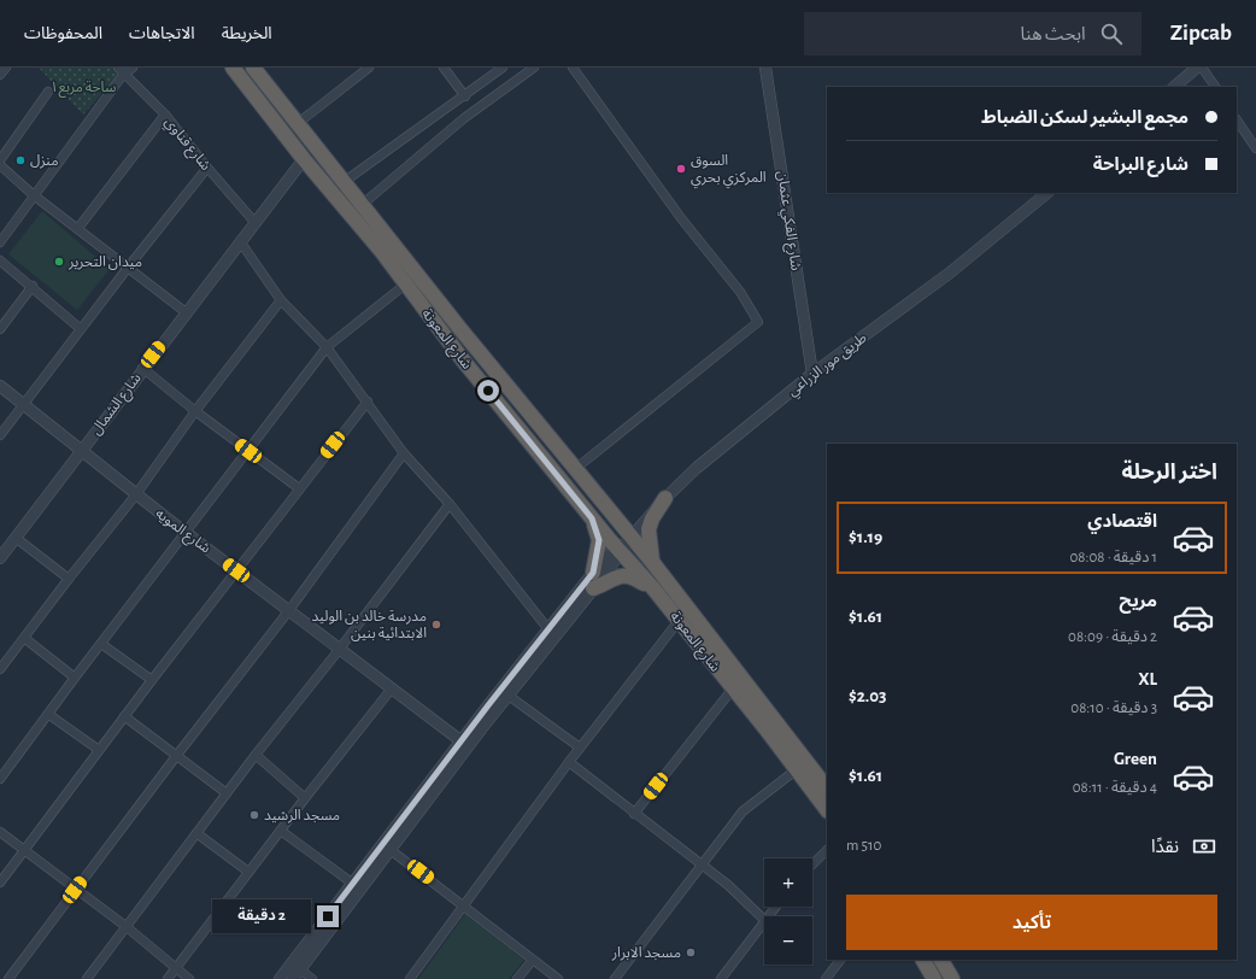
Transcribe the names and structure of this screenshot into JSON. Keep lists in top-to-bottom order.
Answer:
{
  "streets": {
    "highway": ["شارع المعونة"],
    "street": [
      "شارع قناوي",
      "شارع الفكي عثمان",
      "طريق مور الزراعي",
      "شارع الشمال",
      "شارع المويه"
    ]
  },
  "crossings": [
    ["شارع قناوي", "شارع الشمال"],
    ["شارع الفكي عثمان", "طريق مور الزراعي"],
    ["شارع المعونة", "طريق مور الزراعي"],
    ["شارع المعونة", "شارع الشمال"],
    ["شارع الشمال", "شارع المويه"]
  ],
  "parks": ["ساحة مربع١"],
  "places": [
    "منزل",
    "السوق المركزي بحري",
    "ميدان التحرير",
    "مدرسة خالد بن الوليد الابتدائية بنين",
    "مسجد الرشيد",
    "مسجد الابرار"
  ],
  "page": {
    "header": "Zipcab",
    "search": "ابحث هنا",
    "nav": ["الخريطة", "الاتجاهات", "المحفوظات"],
    "banner": ["مجمع البشير لسكن الضباط", "شارع البراحة"],
    "heading": "اختر الرحلة",
    "list": [
      {
        "name": "اقتصادي",
        "note": "1 دقيقة · 08:08",
        "value": "$1.19"
      },
      {
        "name": "مريح",
        "note": "2 دقيقة · 08:09",
        "value": "$1.61"
      },
      {
        "name": "XL",
        "note": "3 دقيقة · 08:10",
        "value": "$2.03"
      },
      {
        "name": "Green",
        "note": "4 دقيقة · 08:11",
        "value": "$1.61"
      }
    ],
    "pay": ["نقدًا", "510 m"],
    "map_buttons": ["+", "−"],
    "buttons": "تأكيد",
    "bubble": "2 دقيقة"
  }
}
